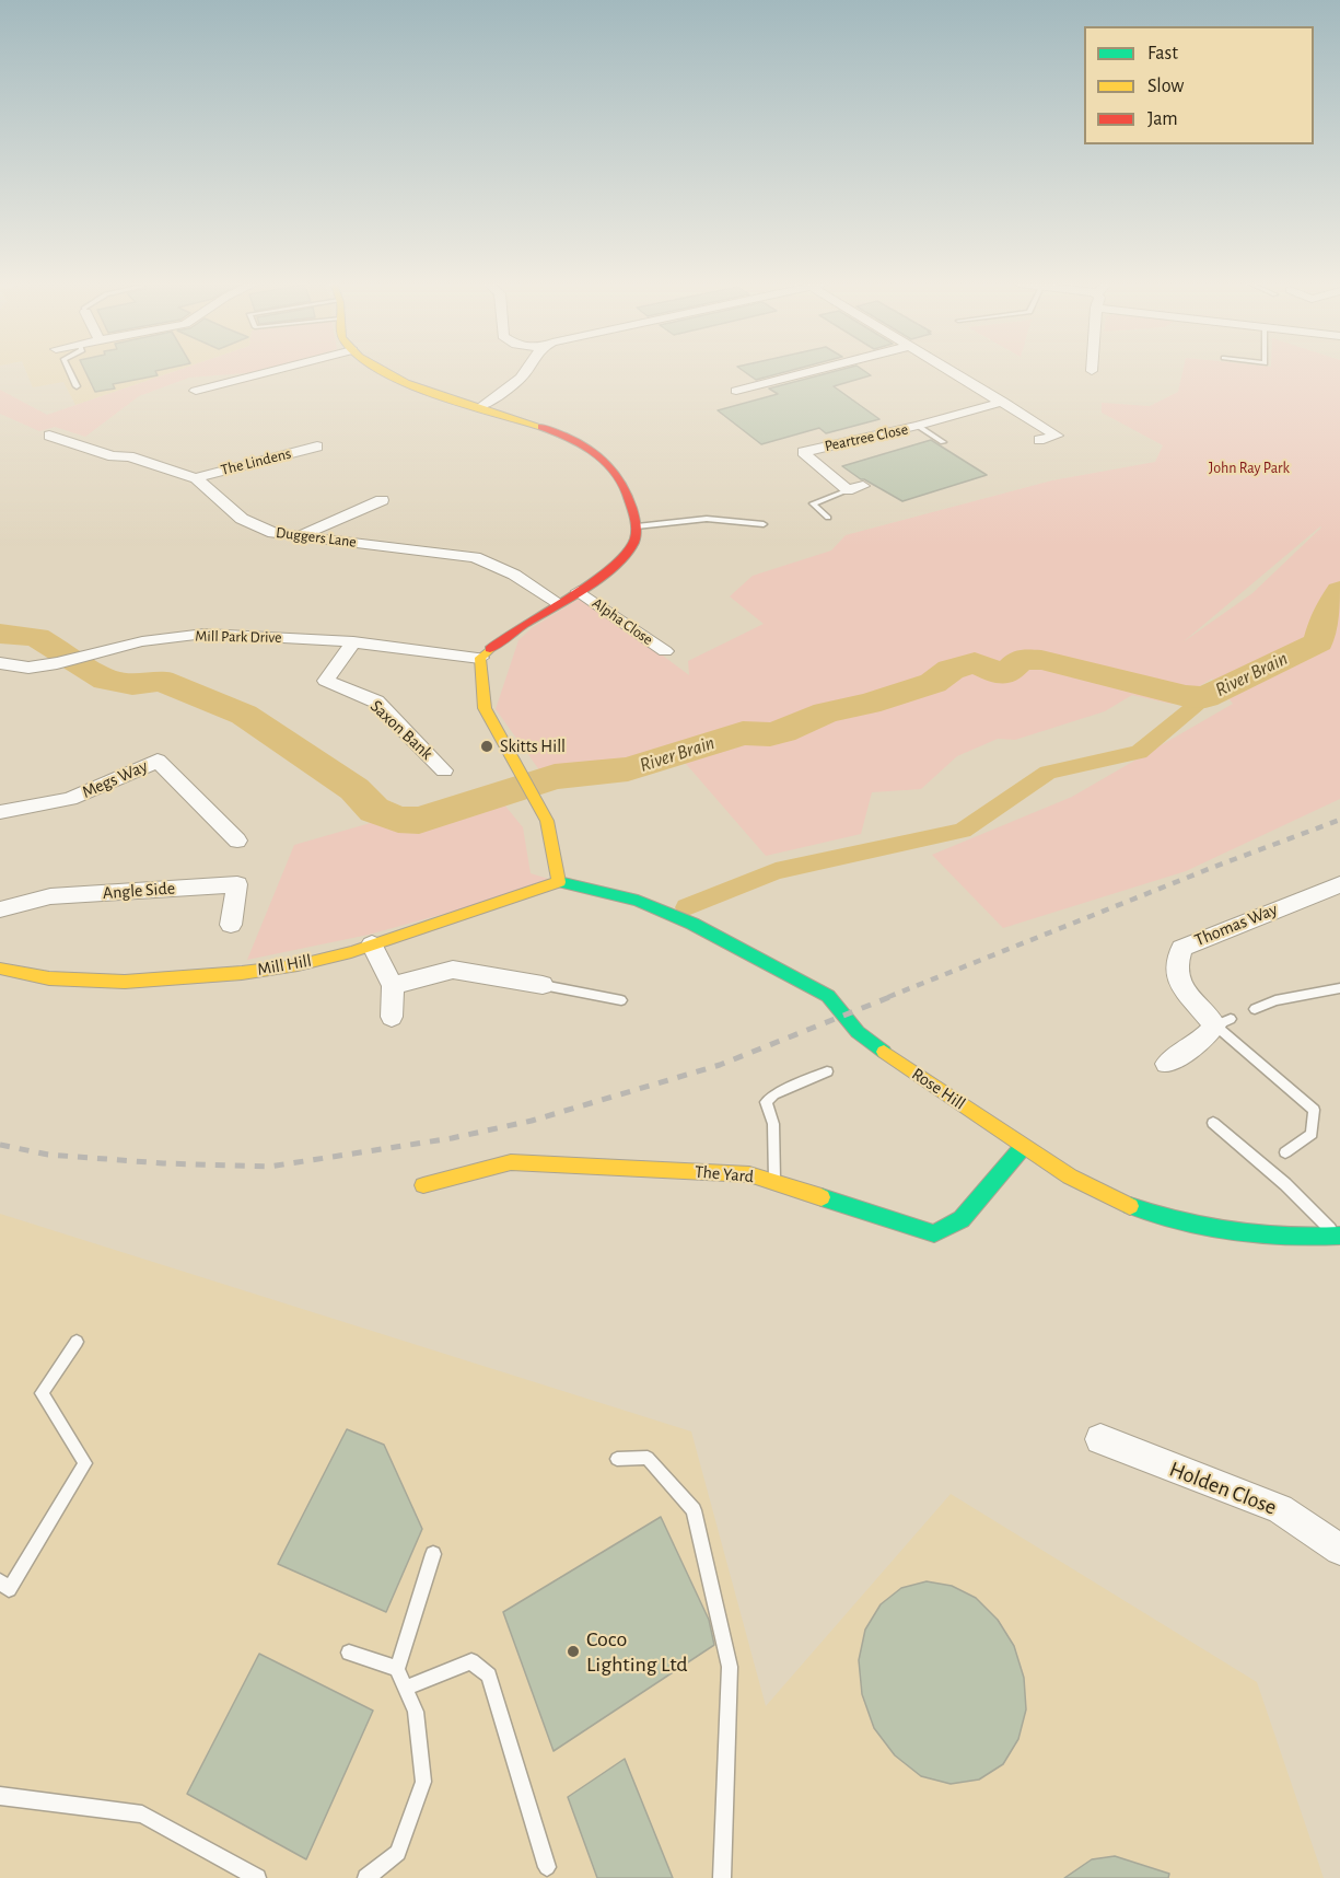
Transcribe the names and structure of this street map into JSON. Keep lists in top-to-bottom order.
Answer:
{
  "streets": {
    "street": [
      "Peartree Close",
      "The Lindens",
      "Duggers Lane",
      "Alpha Close",
      "Mill Park Drive",
      "Saxon Bank",
      "Megs Way",
      "Angle Side",
      "Thomas Way",
      "Mill Hill",
      "Rose Hill",
      "The Yard",
      "Holden Close"
    ]
  },
  "crossings": [
    ["The Lindens", "Duggers Lane"],
    ["Mill Park Drive", "Saxon Bank"],
    ["Mill Hill", "Rose Hill"],
    ["Rose Hill", "The Yard"]
  ],
  "water": ["River Brain"],
  "parks": ["John Ray Park"],
  "places": ["Skitts Hill", "Coco Lighting Ltd"],
  "legend": ["Fast", "Slow", "Jam"]
}
